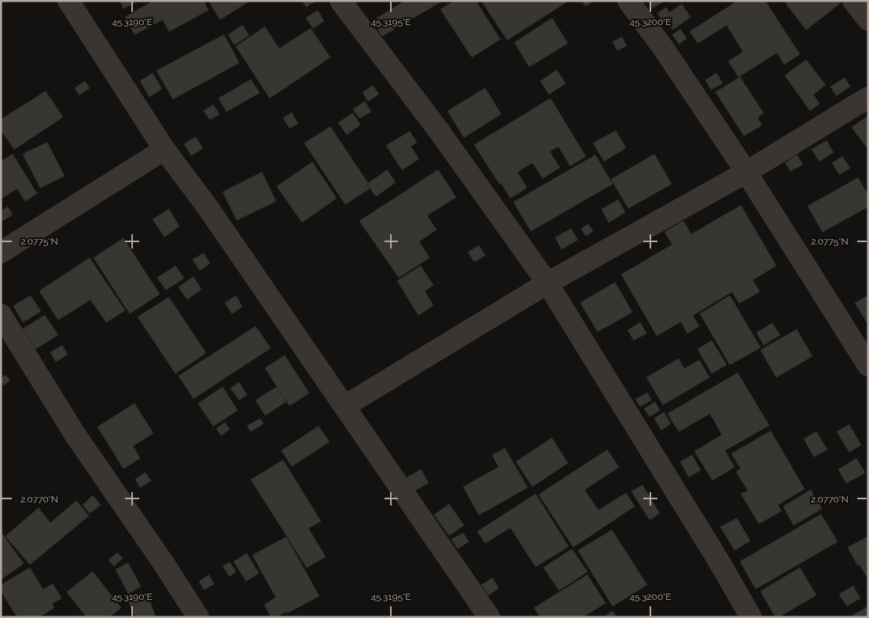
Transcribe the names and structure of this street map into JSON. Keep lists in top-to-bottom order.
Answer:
{
  "coordinates": [
    "45.3190°E",
    "45.3195°E",
    "45.3200°E",
    "2.0775°N",
    "2.0770°N"
  ]
}
